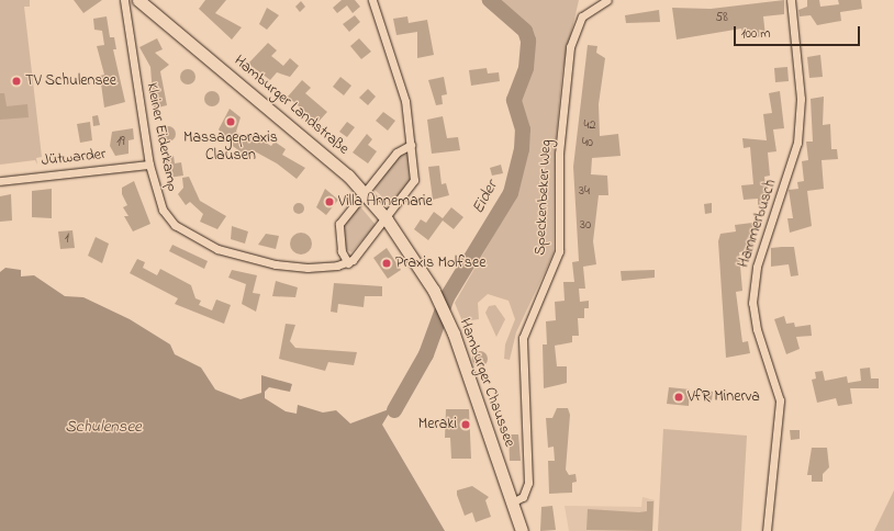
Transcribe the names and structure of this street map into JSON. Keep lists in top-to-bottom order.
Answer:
{
  "streets": {
    "main road": ["Hamburger Landstraße", "Hamburger Chaussee"],
    "street": [
      "Kleiner Eiderkamp",
      "Jütwarder",
      "Speckenbeker Weg",
      "Hammerbusch"
    ]
  },
  "crossings": [
    ["Hamburger Landstraße", "Hamburger Chaussee"],
    ["Kleiner Eiderkamp", "Jütwarder"],
    ["Speckenbeker Weg", "Hamburger Chaussee"]
  ],
  "water": ["Eider", "Schulensee"],
  "places": [
    "TV Schulensee",
    "Massagepraxis Clausen",
    "Villa Annemarie",
    "Praxis Molfsee",
    "VfR Minerva",
    "Meraki"
  ],
  "house_numbers": [
    "58",
    "42",
    "19",
    "40",
    "34",
    "30",
    "1"
  ],
  "scale_bar": "100 m"
}
